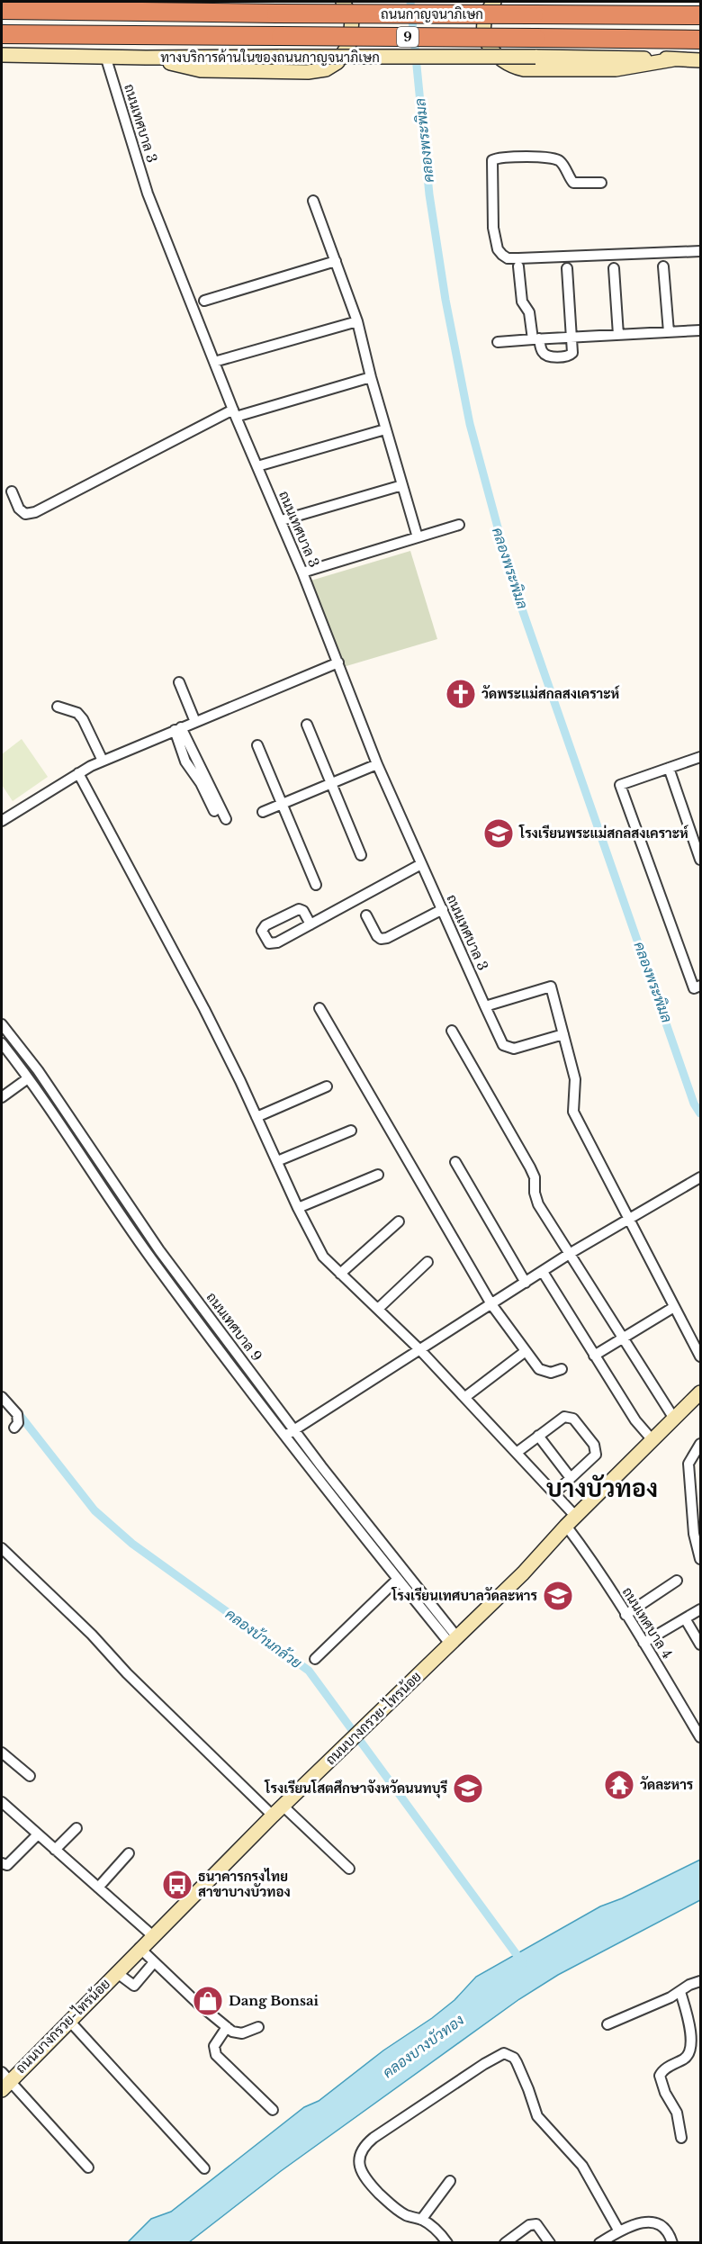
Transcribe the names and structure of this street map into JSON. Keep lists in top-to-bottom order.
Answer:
{
  "streets": {
    "highway": ["ถนนกาญจนาภิเษก", "9"],
    "main road": ["ทางบริการด้านในของถนนกาญจนาภิเษก", "ถนนบางกรวย-ไทรน้อย"],
    "street": ["ถนนเทศบาล 3", "ถนนเทศบาล 9", "ถนนเทศบาล 4"]
  },
  "crossings": [
    ["ทางบริการด้านในของถนนกาญจนาภิเษก", "ถนนเทศบาล 3"],
    ["ถนนเทศบาล 9", "ถนนบางกรวย-ไทรน้อย"],
    ["ถนนเทศบาล 4", "ถนนบางกรวย-ไทรน้อย"]
  ],
  "districts": ["บางบัวทอง"],
  "water": ["คลองพระพิมล", "คลองบ้านกล้วย", "คลองบางบัวทอง"],
  "places": {
    "church": ["วัดพระแม่สกลสงเคราะห์"],
    "school or university": ["โรงเรียนพระแม่สกลสงเคราะห์", "โรงเรียนเทศบาลวัดละหาร", "โรงเรียนโสตศึกษาจังหวัดนนทบุรี"],
    "temple": ["วัดละหาร"],
    "bus stop": ["ธนาคารกรุงไทย สาขาบางบัวทอง"],
    "shop": ["Dang Bonsai"]
  }
}
